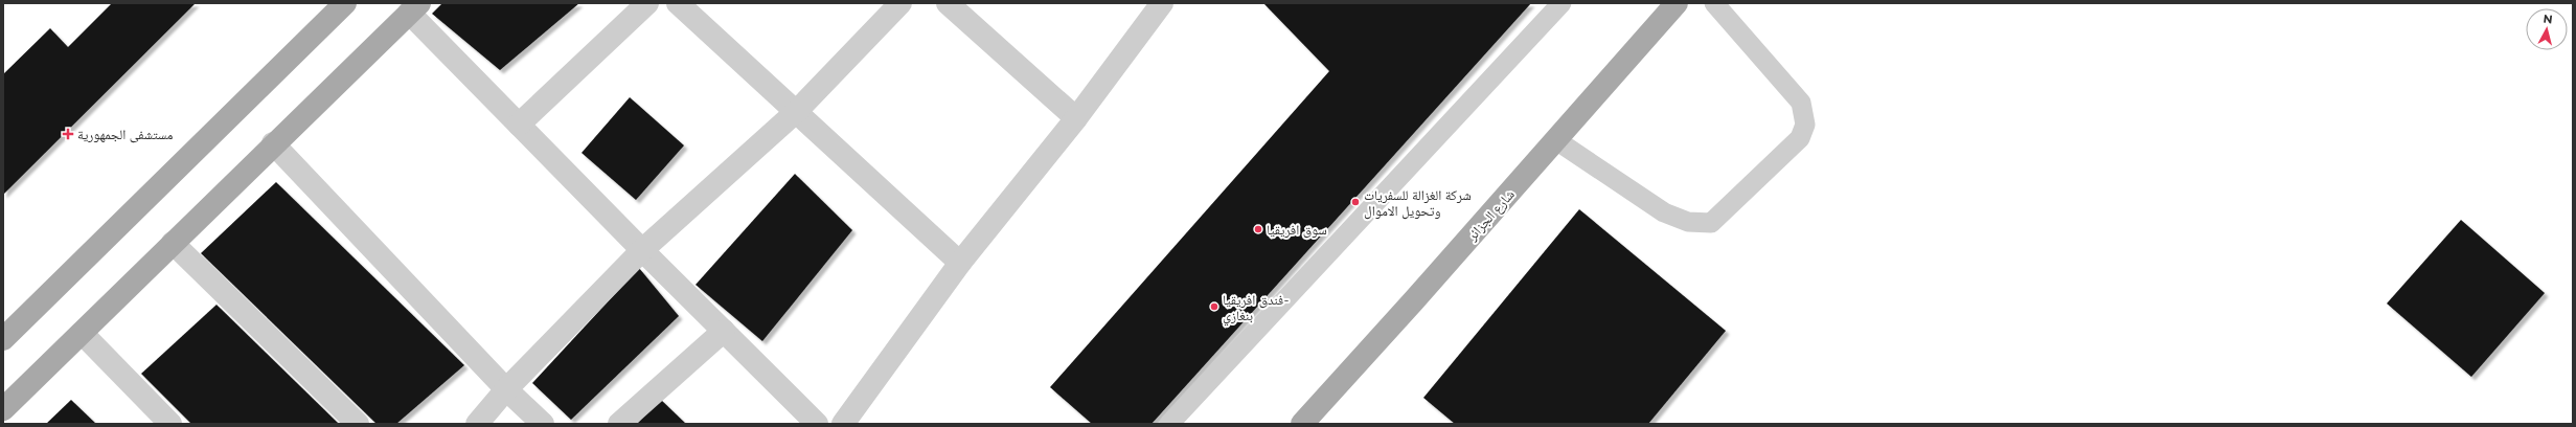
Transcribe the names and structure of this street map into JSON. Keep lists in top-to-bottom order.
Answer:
{
  "streets": {
    "main road": ["شارع الجزائر"]
  },
  "places": {
    "health": ["مستشفى الجمهورية"],
    "other": ["شركة الغزالة للسفريات وتحويل الاموال", "سوق افريقيا", "فندق افريقيا- بنغازي"]
  },
  "north": "top"
}
